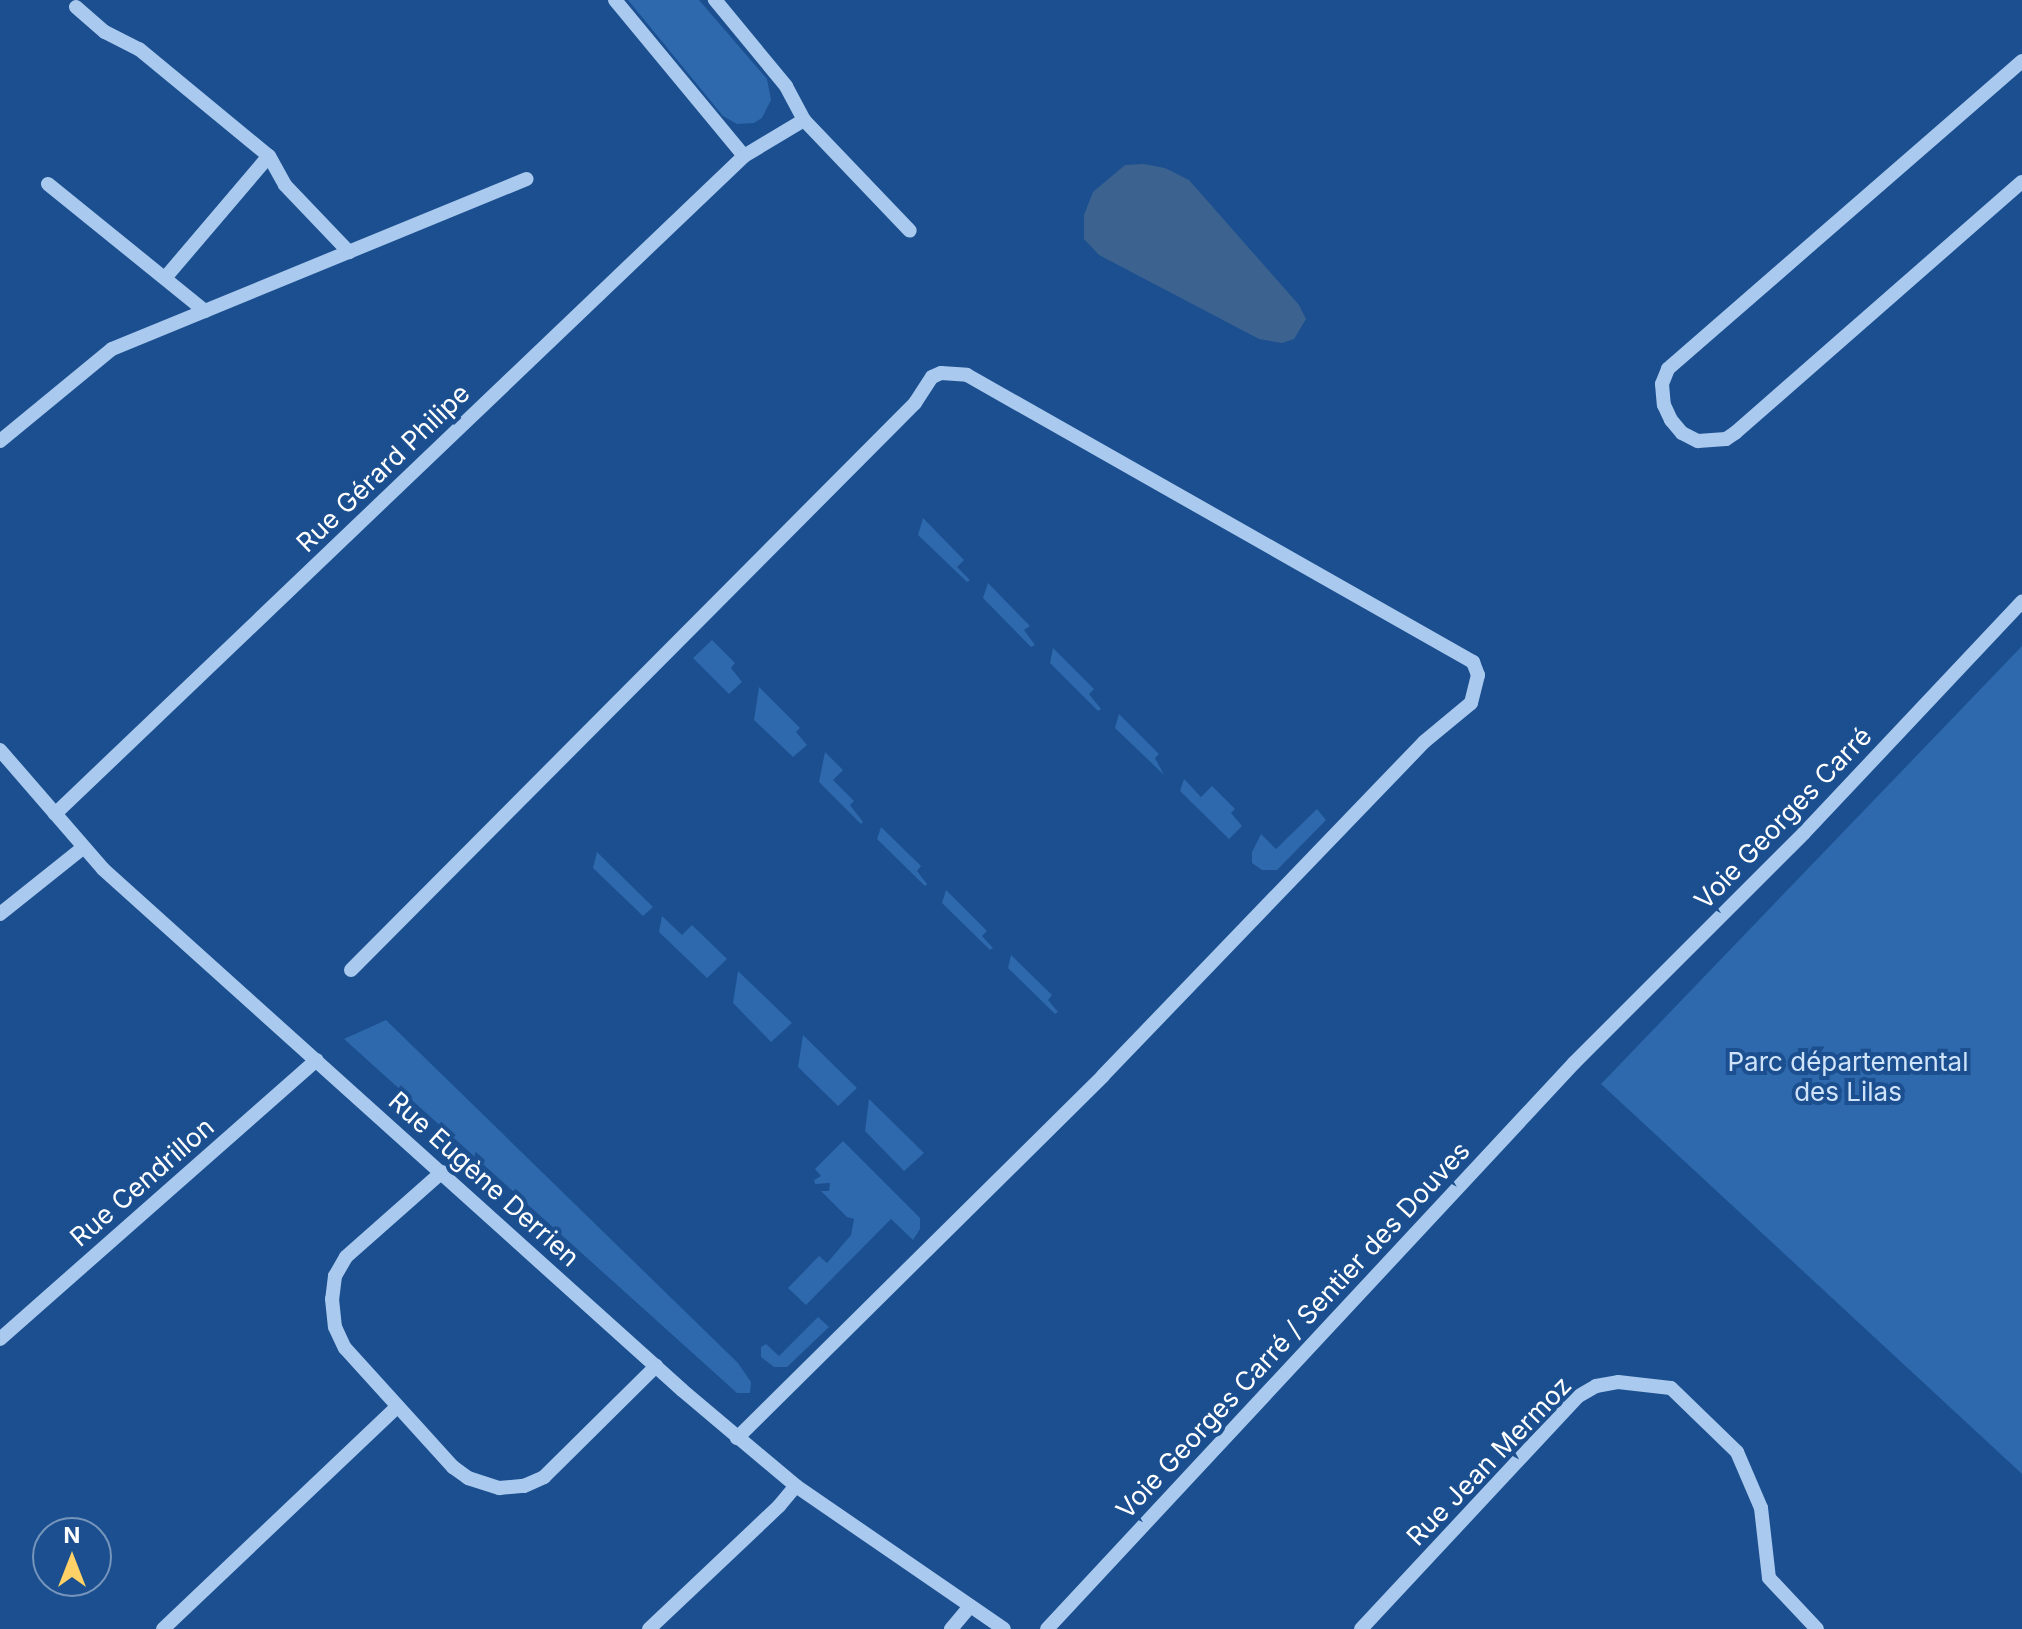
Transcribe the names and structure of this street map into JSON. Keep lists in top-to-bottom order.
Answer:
{
  "streets": {
    "street": [
      "Rue Gérard Philipe",
      "Voie Georges Carré",
      "Rue Eugène Derrien",
      "Rue Cendrillon",
      "Voie Georges Carré / Sentier des Douves",
      "Rue Jean Mermoz"
    ]
  },
  "crossings": [
    ["Rue Gérard Philipe", "Rue Eugène Derrien"],
    ["Voie Georges Carré", "Voie Georges Carré / Sentier des Douves"],
    ["Rue Eugène Derrien", "Rue Cendrillon"]
  ],
  "parks": ["Parc départemental des Lilas"],
  "north": "top"
}
